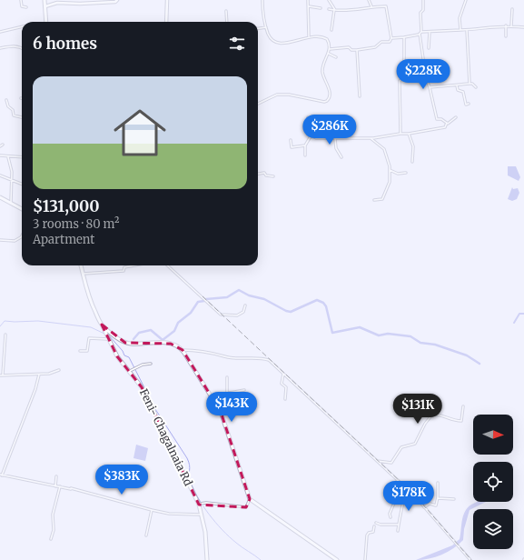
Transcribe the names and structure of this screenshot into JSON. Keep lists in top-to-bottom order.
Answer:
{
  "streets": {
    "main road": ["Feni- Chagalnaia Rd"]
  },
  "north": "right",
  "page": {
    "heading": "6 homes",
    "price": [
      "$228K",
      "$286K",
      "$143K",
      "$131K",
      "$383K",
      "$178K"
    ],
    "list": [
      {
        "name": "$131,000",
        "note": "3 rooms · 80 m² · Apartment"
      }
    ]
  }
}
